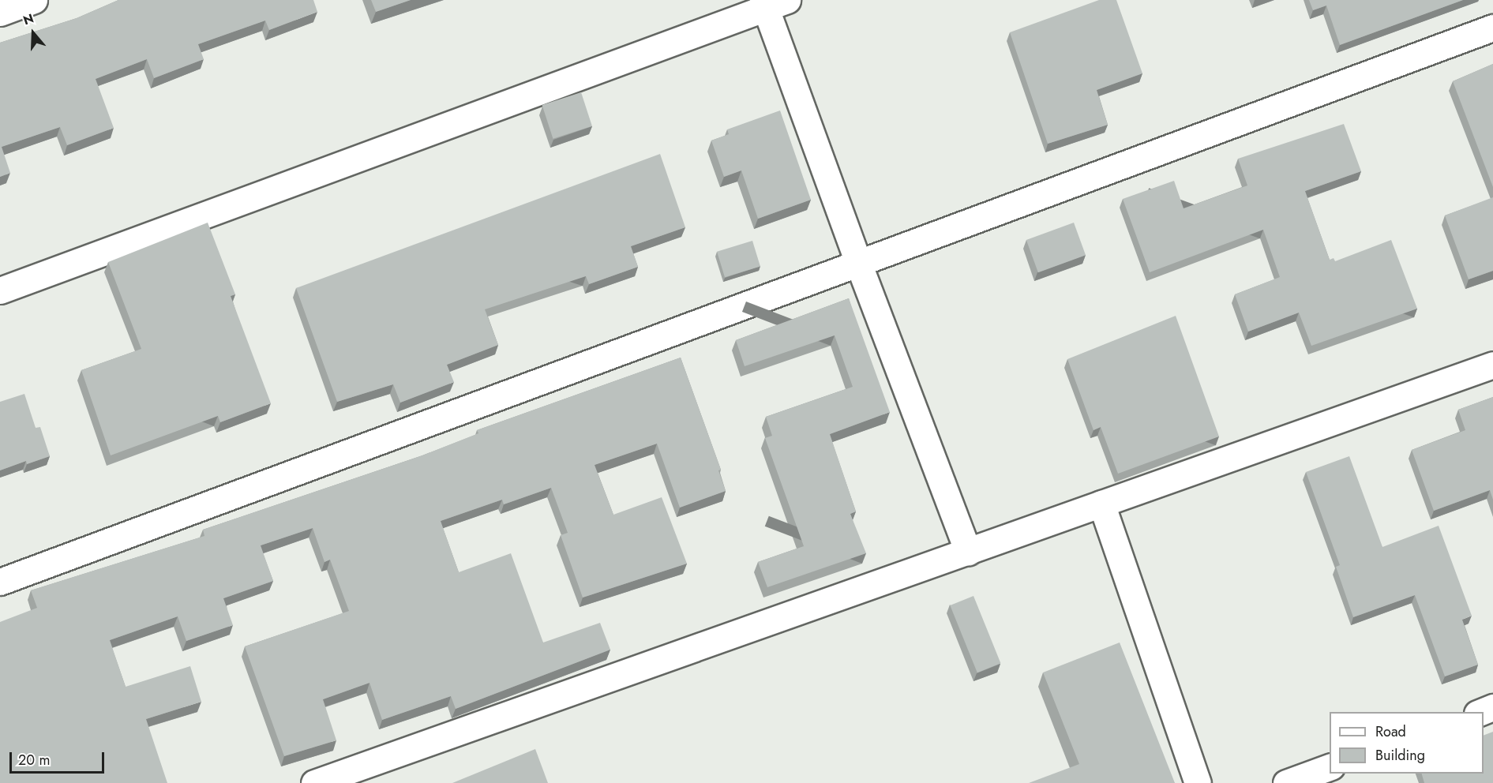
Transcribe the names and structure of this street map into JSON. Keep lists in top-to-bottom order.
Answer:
{
  "legend": ["Road", "Building"],
  "scale_bar": "20 m",
  "north": "top"
}
